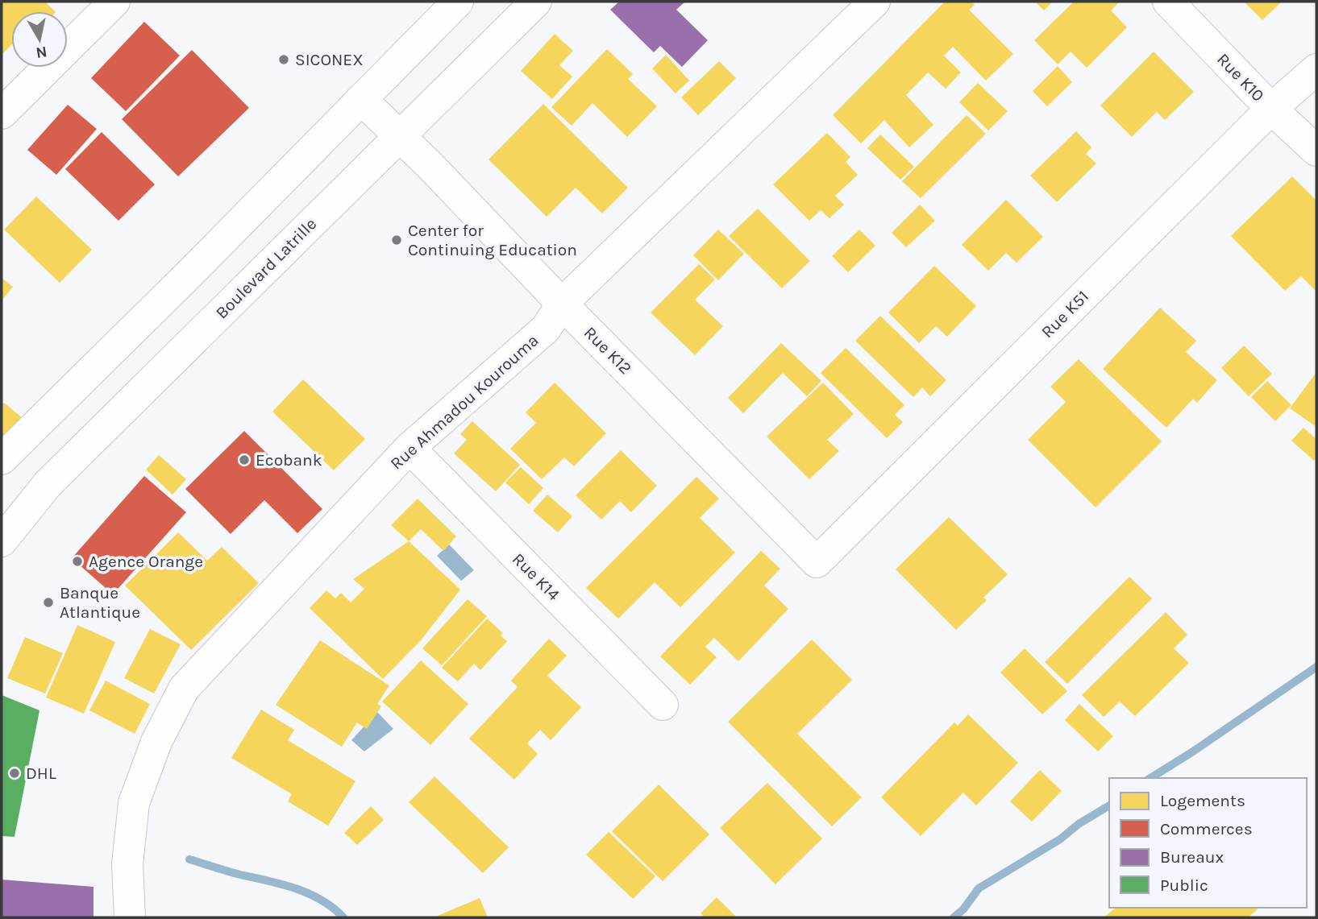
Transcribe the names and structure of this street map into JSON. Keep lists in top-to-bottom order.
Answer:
{
  "streets": {
    "street": [
      "Rue K10",
      "Boulevard Latrille",
      "Rue K51",
      "Rue K12",
      "Rue Ahmadou Kourouma",
      "Rue K14"
    ]
  },
  "crossings": [
    ["Rue K10", "Rue K51"],
    ["Boulevard Latrille", "Rue K12"],
    ["Rue K51", "Rue K12"],
    ["Rue K12", "Rue Ahmadou Kourouma"],
    ["Rue Ahmadou Kourouma", "Rue K14"]
  ],
  "places": [
    "SICONEX",
    "Center for Continuing Education",
    "Ecobank",
    "Agence Orange",
    "Banque Atlantique",
    "DHL"
  ],
  "legend": [
    "Logements",
    "Commerces",
    "Bureaux",
    "Public"
  ],
  "north": "bottom"
}
